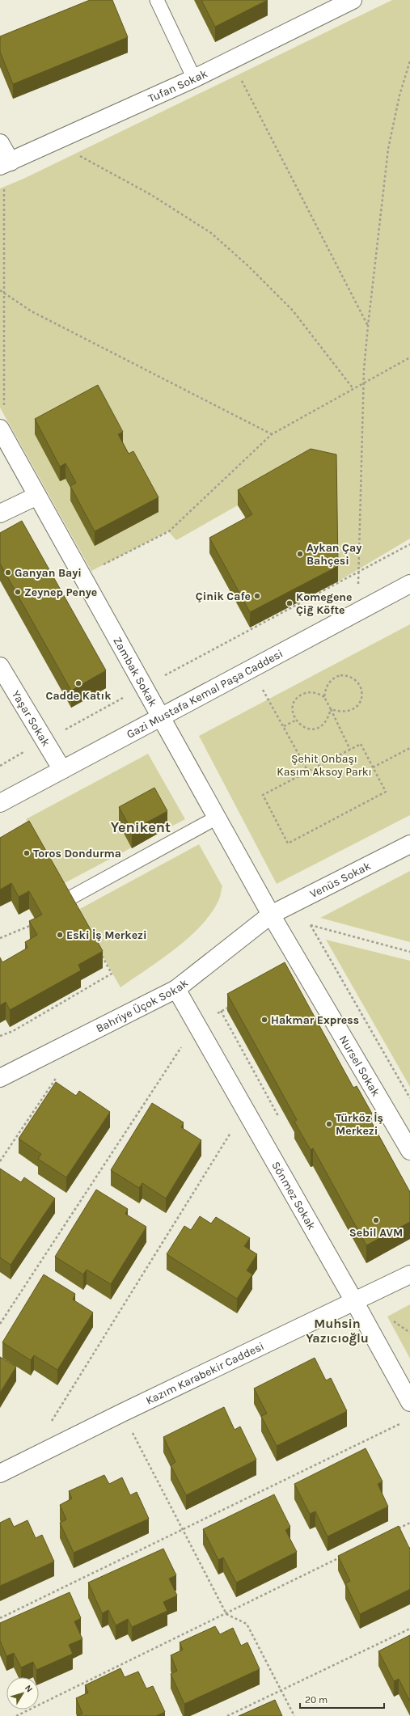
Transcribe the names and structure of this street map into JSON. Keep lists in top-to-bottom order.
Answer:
{
  "streets": {
    "street": [
      "Tufan Sokak",
      "Zambak Sokak",
      "Gazi Mustafa Kemal Paşa Caddesi",
      "Yaşar Sokak",
      "Venüs Sokak",
      "Bahriye Üçok Sokak",
      "Nursel Sokak",
      "Sönmez Sokak",
      "Kazım Karabekir Caddesi"
    ]
  },
  "crossings": [
    ["Zambak Sokak", "Gazi Mustafa Kemal Paşa Caddesi"],
    ["Zambak Sokak", "Venüs Sokak"],
    ["Zambak Sokak", "Bahriye Üçok Sokak"],
    ["Zambak Sokak", "Nursel Sokak"],
    ["Gazi Mustafa Kemal Paşa Caddesi", "Yaşar Sokak"],
    ["Venüs Sokak", "Bahriye Üçok Sokak"],
    ["Venüs Sokak", "Nursel Sokak"],
    ["Bahriye Üçok Sokak", "Nursel Sokak"],
    ["Bahriye Üçok Sokak", "Sönmez Sokak"],
    ["Sönmez Sokak", "Kazım Karabekir Caddesi"]
  ],
  "districts": ["Yenikent", "Muhsin Yazıcıoğlu"],
  "parks": ["Şehit Onbaşı Kasım Aksoy Parkı"],
  "places": [
    "Aykan Çay Bahçesi",
    "Ganyan Bayi",
    "Zeynep Penye",
    "Çinik Cafe",
    "Komegene Çiğ Köfte",
    "Cadde Katık",
    "Toros Dondurma",
    "Eski İş Merkezi",
    "Hakmar Express",
    "Türköz İş Merkezi",
    "Sebil AVM"
  ],
  "scale_bar": "20 m",
  "north": "top right"
}
